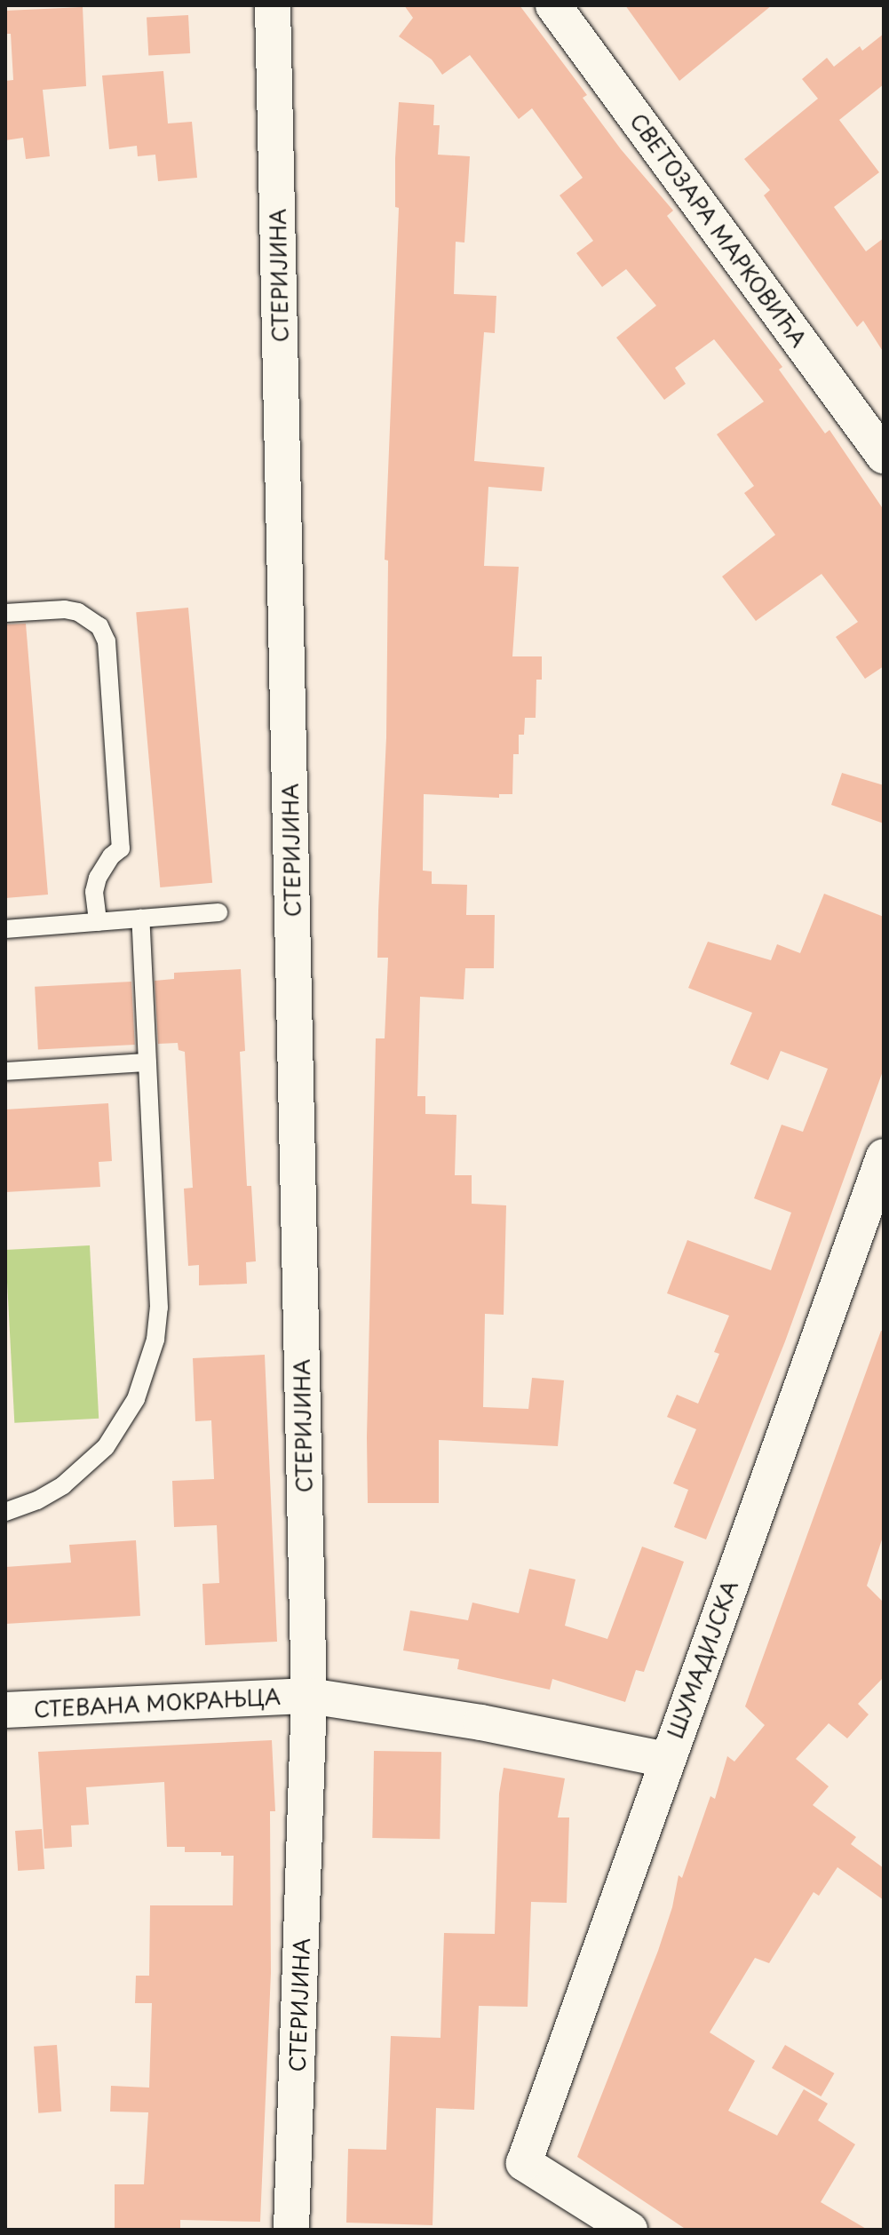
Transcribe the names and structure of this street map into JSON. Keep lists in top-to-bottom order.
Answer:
{
  "streets": {
    "street": [
      "СВЕТОЗАРА МАРКОВИЋА",
      "СТЕРИЈИНА",
      "ШУМАДИЈСКА",
      "СТЕВАНА МОКРАЊЦА"
    ]
  },
  "crossings": [
    ["СТЕРИЈИНА", "СТЕВАНА МОКРАЊЦА"]
  ]
}
